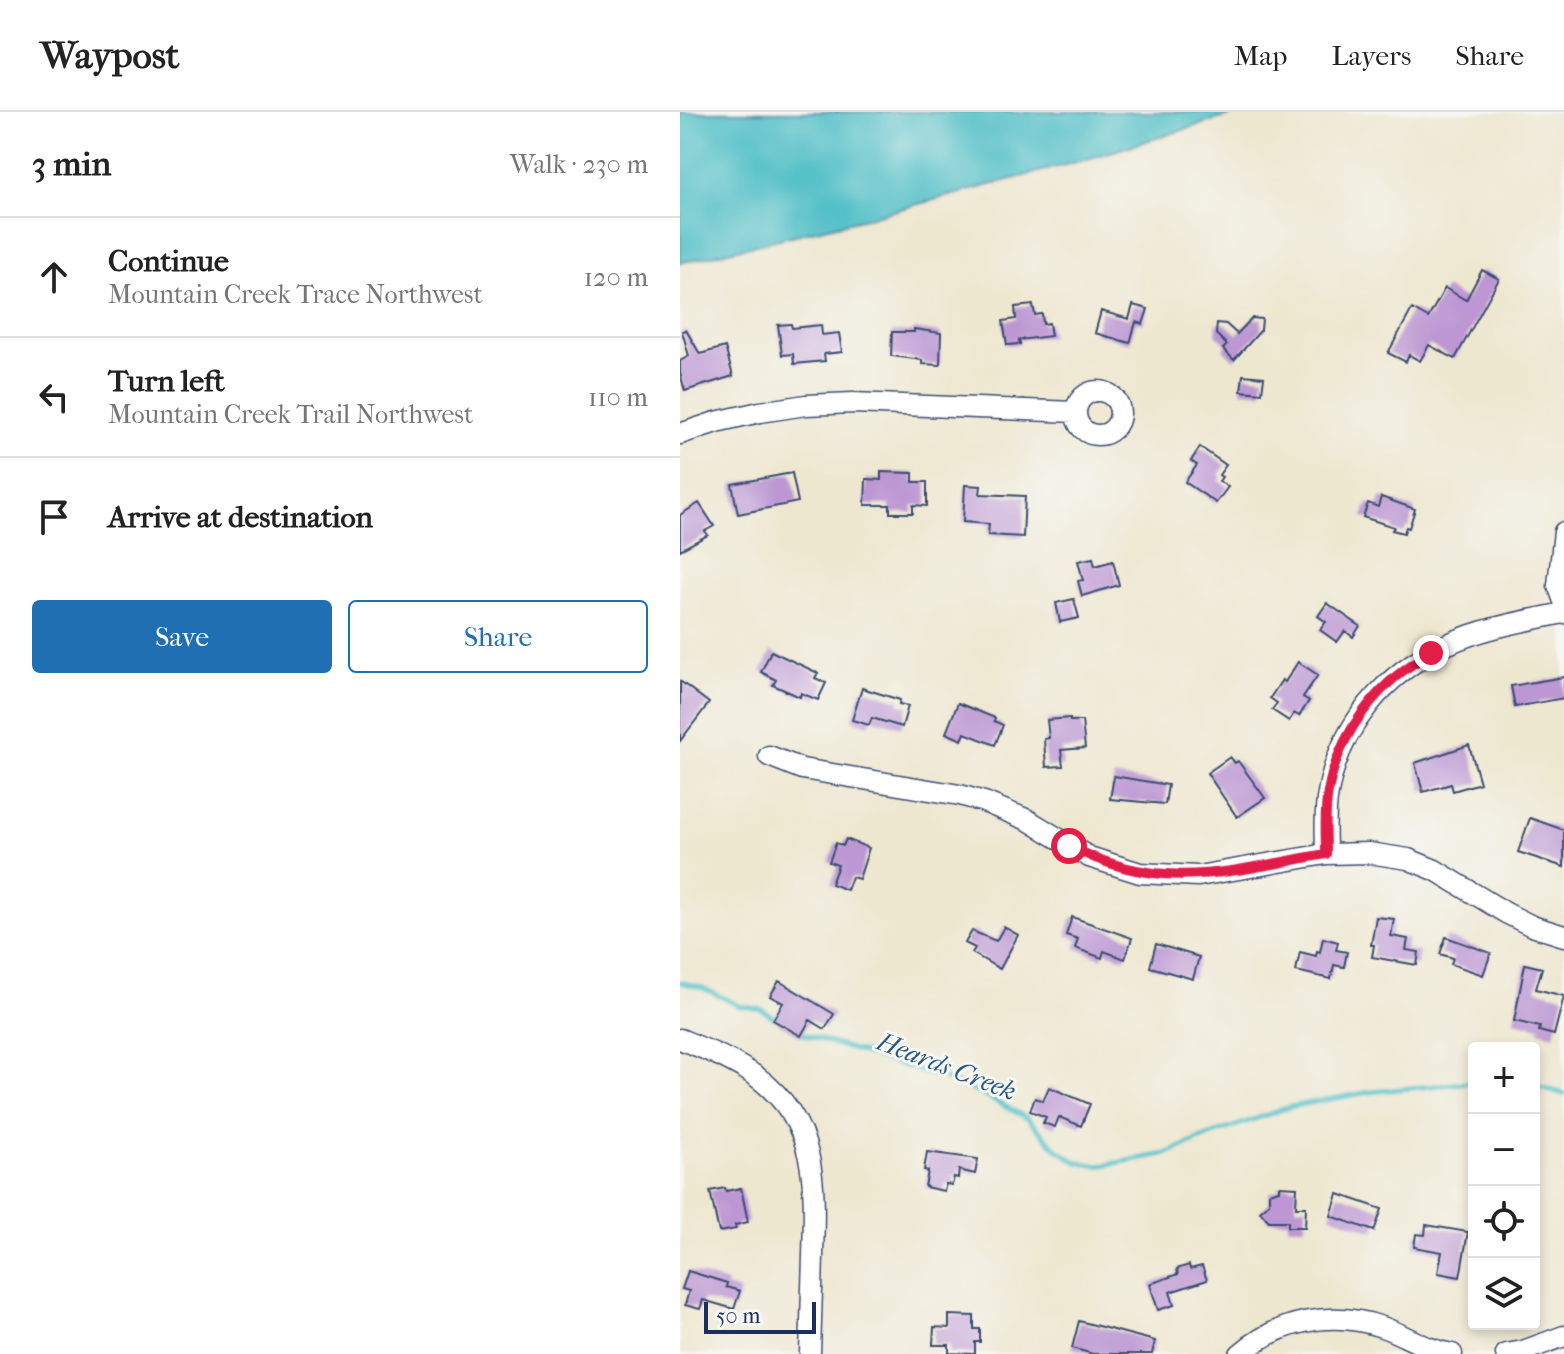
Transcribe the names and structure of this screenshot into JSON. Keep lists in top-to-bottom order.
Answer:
{
  "water": ["Heards Creek"],
  "scale_bar": "50 m",
  "page": {
    "header": "Waypost",
    "nav": ["Map", "Layers", "Share"],
    "heading": ["3 min", "Walk · 230 m"],
    "list": [
      ["Continue", "Mountain Creek Trace Northwest", "120 m"],
      ["Turn left", "Mountain Creek Trail Northwest", "110 m"],
      "Arrive at destination"
    ],
    "buttons": ["Save", "Share"],
    "map_buttons": ["+", "−"],
    "scale": "50 m"
  }
}
